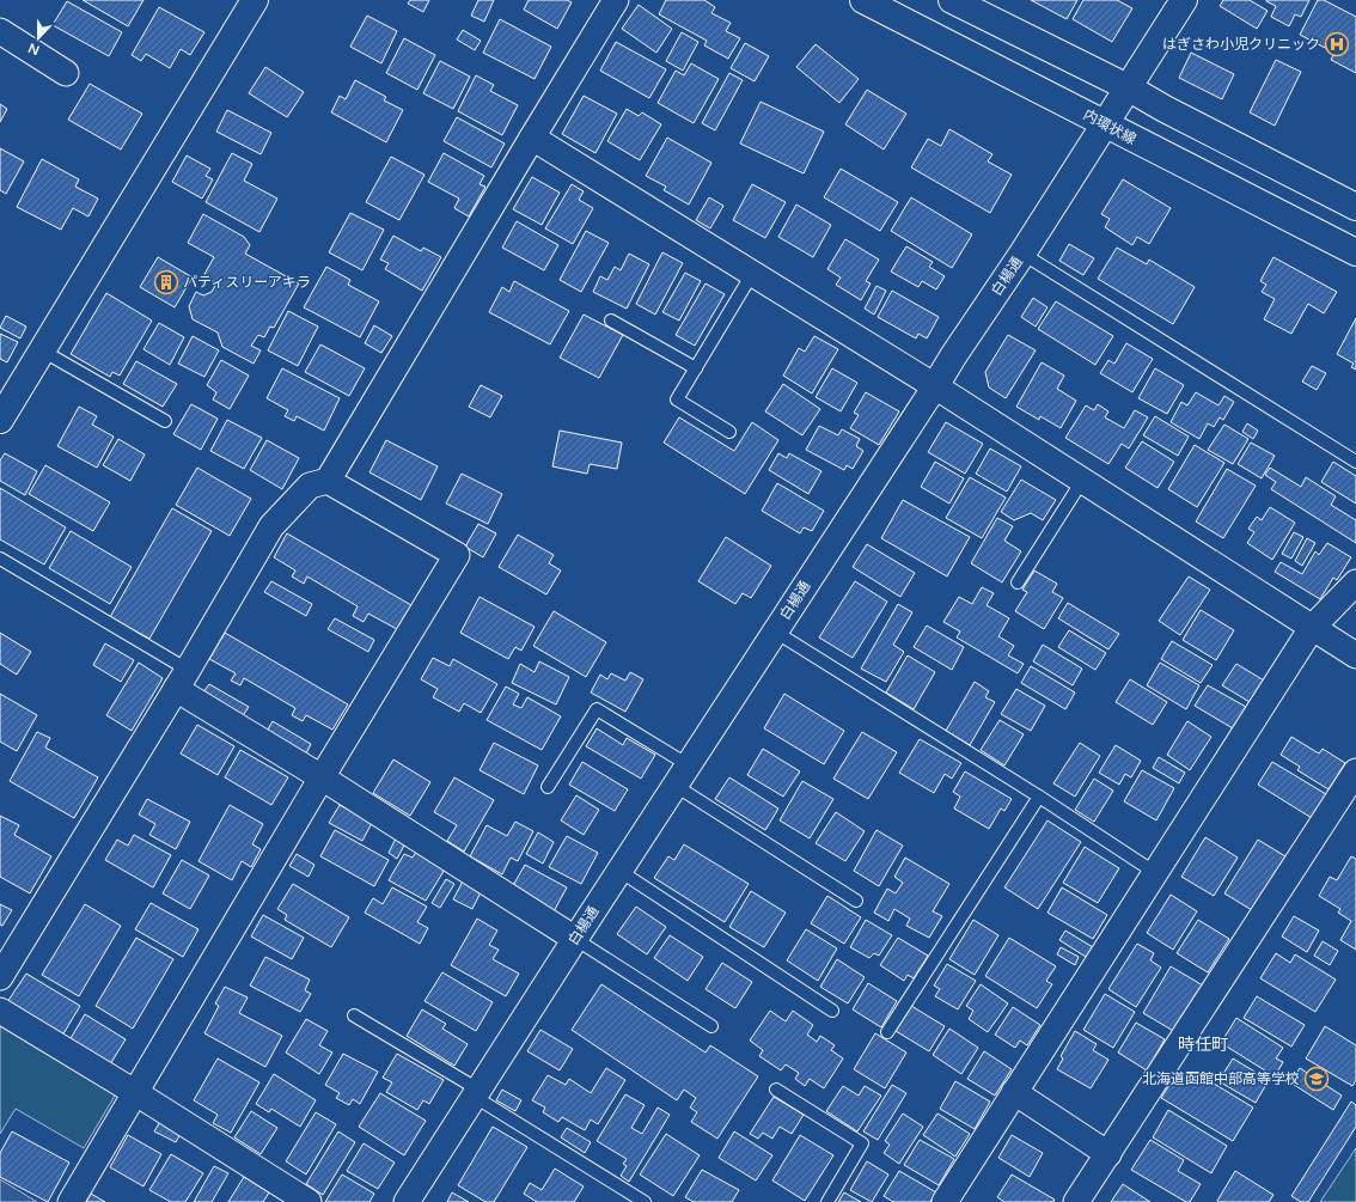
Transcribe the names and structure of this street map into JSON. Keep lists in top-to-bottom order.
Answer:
{
  "streets": {
    "street": ["内環状線", "白楊通"]
  },
  "crossings": [
    ["内環状線", "白楊通"]
  ],
  "districts": ["時任町"],
  "places": {
    "hospital": ["はぎさわ小児クリニック"],
    "building": ["パティスリーアキラ"],
    "school or university": ["北海道函館中部高等学校"]
  },
  "north": "bottom"
}
